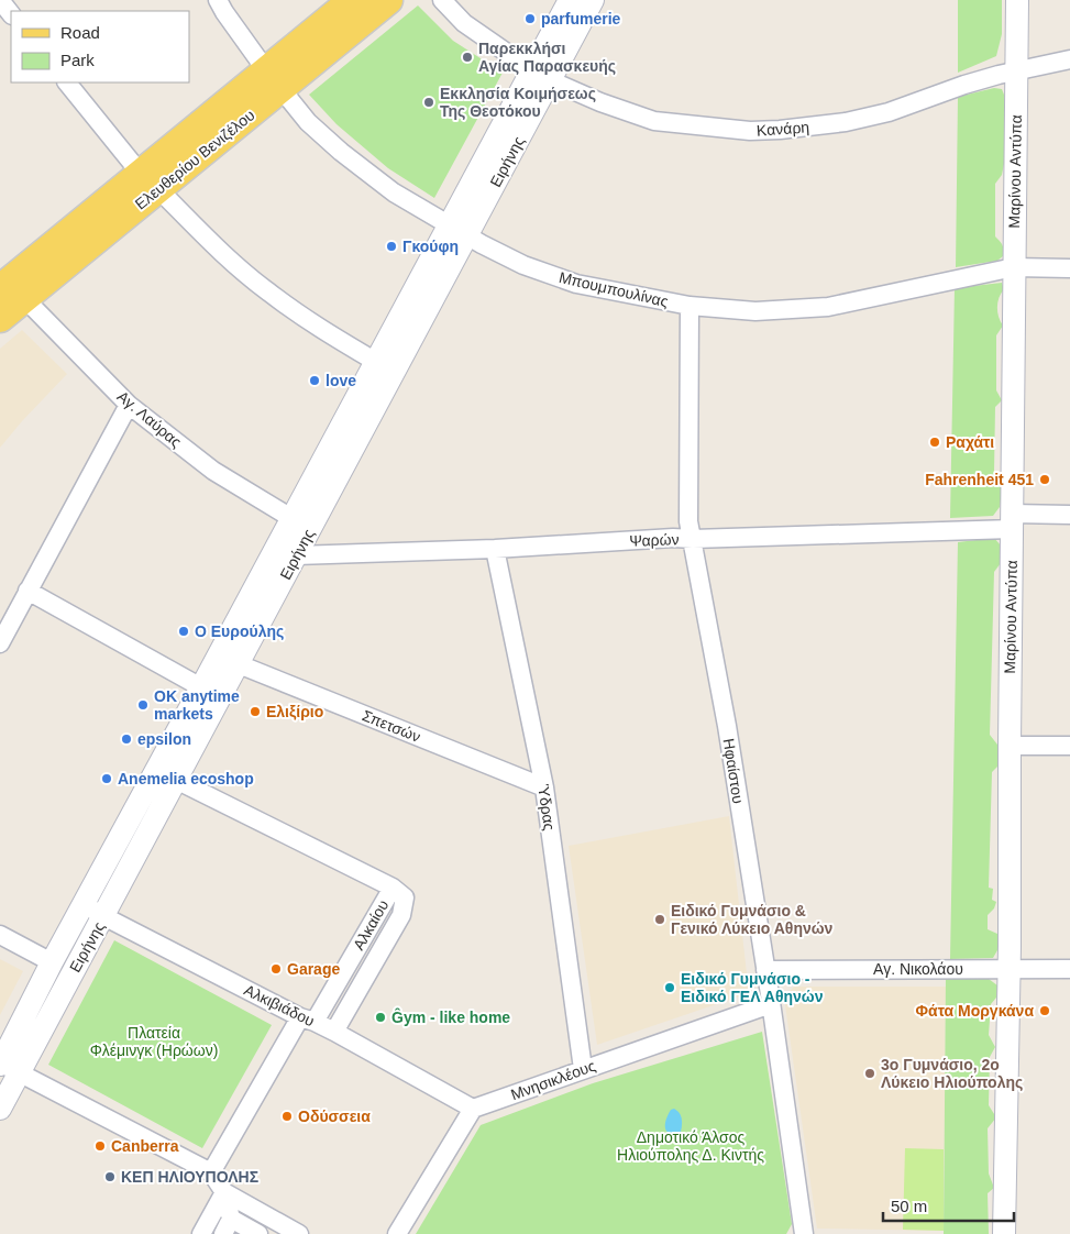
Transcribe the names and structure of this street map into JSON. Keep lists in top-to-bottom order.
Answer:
{
  "streets": {
    "main road": ["Ελευθερίου Βενιζέλου"],
    "street": [
      "Κανάρη",
      "Ειρήνης",
      "Μαρίνου Αντύπα",
      "Μπουμπουλίνας",
      "Αγ. Λαύρας",
      "Ψαρών",
      "Σπετσών",
      "Ηφαίστου",
      "Ύδρας",
      "Αλκαίου",
      "Αγ. Νικολάου",
      "Αλκιβιάδου",
      "Μνησικλέους"
    ]
  },
  "crossings": [
    ["Κανάρη", "Ειρήνης"],
    ["Κανάρη", "Μαρίνου Αντύπα"],
    ["Ελευθερίου Βενιζέλου", "Μπουμπουλίνας"],
    ["Ελευθερίου Βενιζέλου", "Αγ. Λαύρας"],
    ["Ειρήνης", "Μπουμπουλίνας"],
    ["Ειρήνης", "Αγ. Λαύρας"],
    ["Ειρήνης", "Ψαρών"],
    ["Ειρήνης", "Σπετσών"],
    ["Ειρήνης", "Αλκιβιάδου"],
    ["Μαρίνου Αντύπα", "Μπουμπουλίνας"],
    ["Μαρίνου Αντύπα", "Ψαρών"],
    ["Μαρίνου Αντύπα", "Αγ. Νικολάου"],
    ["Μπουμπουλίνας", "Ηφαίστου"],
    ["Ψαρών", "Ηφαίστου"],
    ["Ψαρών", "Ύδρας"],
    ["Σπετσών", "Ύδρας"],
    ["Ηφαίστου", "Αγ. Νικολάου"],
    ["Ηφαίστου", "Μνησικλέους"],
    ["Ύδρας", "Μνησικλέους"],
    ["Αλκαίου", "Αλκιβιάδου"],
    ["Αλκιβιάδου", "Μνησικλέους"]
  ],
  "parks": ["Πλατεία Φλέμινγκ (Ηρώων)", "Δημοτικό Άλσος Ηλιούπολης Δ. Κιντής"],
  "places": [
    "parfumerie",
    "Παρεκκλήσι Αγίας Παρασκευής",
    "Εκκλησία Κοιμήσεως Της Θεοτόκου",
    "Γκούφη",
    "love",
    "Ραχάτι",
    "Fahrenheit 451",
    "Ο Ευρούλης",
    "OK anytime markets",
    "Ελιξίριο",
    "epsilon",
    "Anemelia ecoshop",
    "Ειδικό Γυμνάσιο & Γενικό Λύκειο Αθηνών",
    "Garage",
    "Ειδικό Γυμνάσιο - Ειδικό ΓΕΛ Αθηνών",
    "Φάτα Μοργκάνα",
    "Ĝym - like home",
    "3ο Γυμνάσιο, 2ο Λύκειο Ηλιούπολης",
    "Οδύσσεια",
    "Canberra",
    "ΚΕΠ ΗΛΙΟΥΠΟΛΗΣ"
  ],
  "legend": ["Road", "Park"],
  "scale_bar": "50 m"
}
